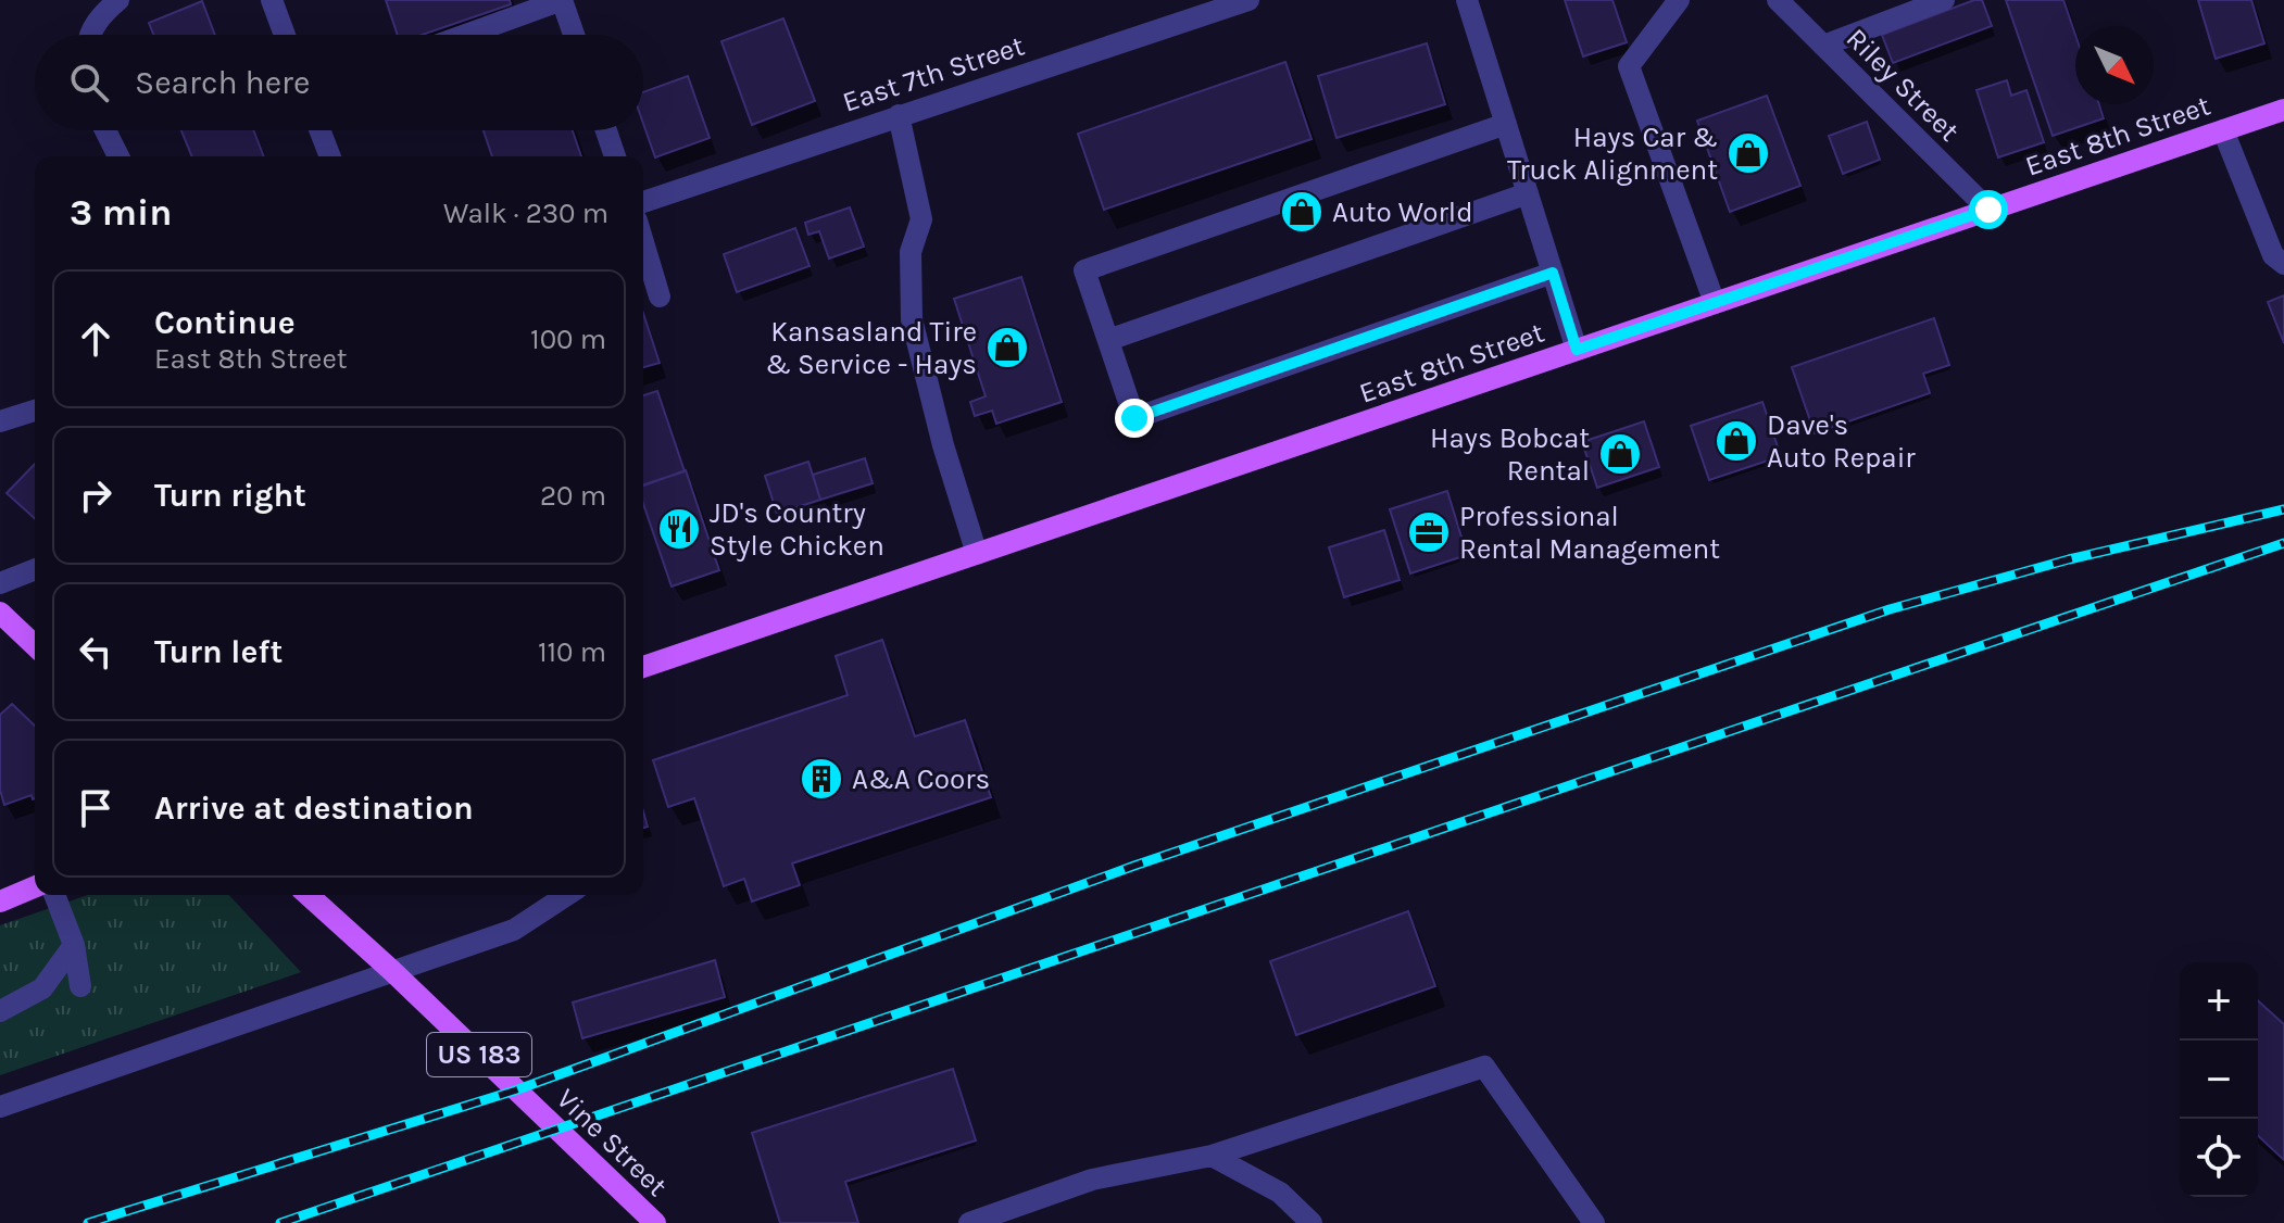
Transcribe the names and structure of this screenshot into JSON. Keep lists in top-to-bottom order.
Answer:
{
  "streets": {
    "main road": ["East 8th Street", "US 183", "Vine Street"],
    "street": ["East 7th Street", "Riley Street"]
  },
  "crossings": [
    ["Riley Street", "East 8th Street"]
  ],
  "places": {
    "shop": [
      "Hays Car & Truck Alignment",
      "Auto World",
      "Kansasland Tire & Service - Hays",
      "Dave's Auto Repair",
      "Hays Bobcat Rental"
    ],
    "restaurant": ["JD's Country Style Chicken"],
    "office": ["Professional Rental Management"],
    "building": ["A&A Coors"]
  },
  "north": "bottom right",
  "page": {
    "search": "Search here",
    "heading": ["3 min", "Walk · 230 m"],
    "list": [
      ["Continue", "East 8th Street", "100 m"],
      ["Turn right", "20 m"],
      ["Turn left", "110 m"],
      "Arrive at destination"
    ],
    "map_buttons": ["+", "−"]
  }
}
